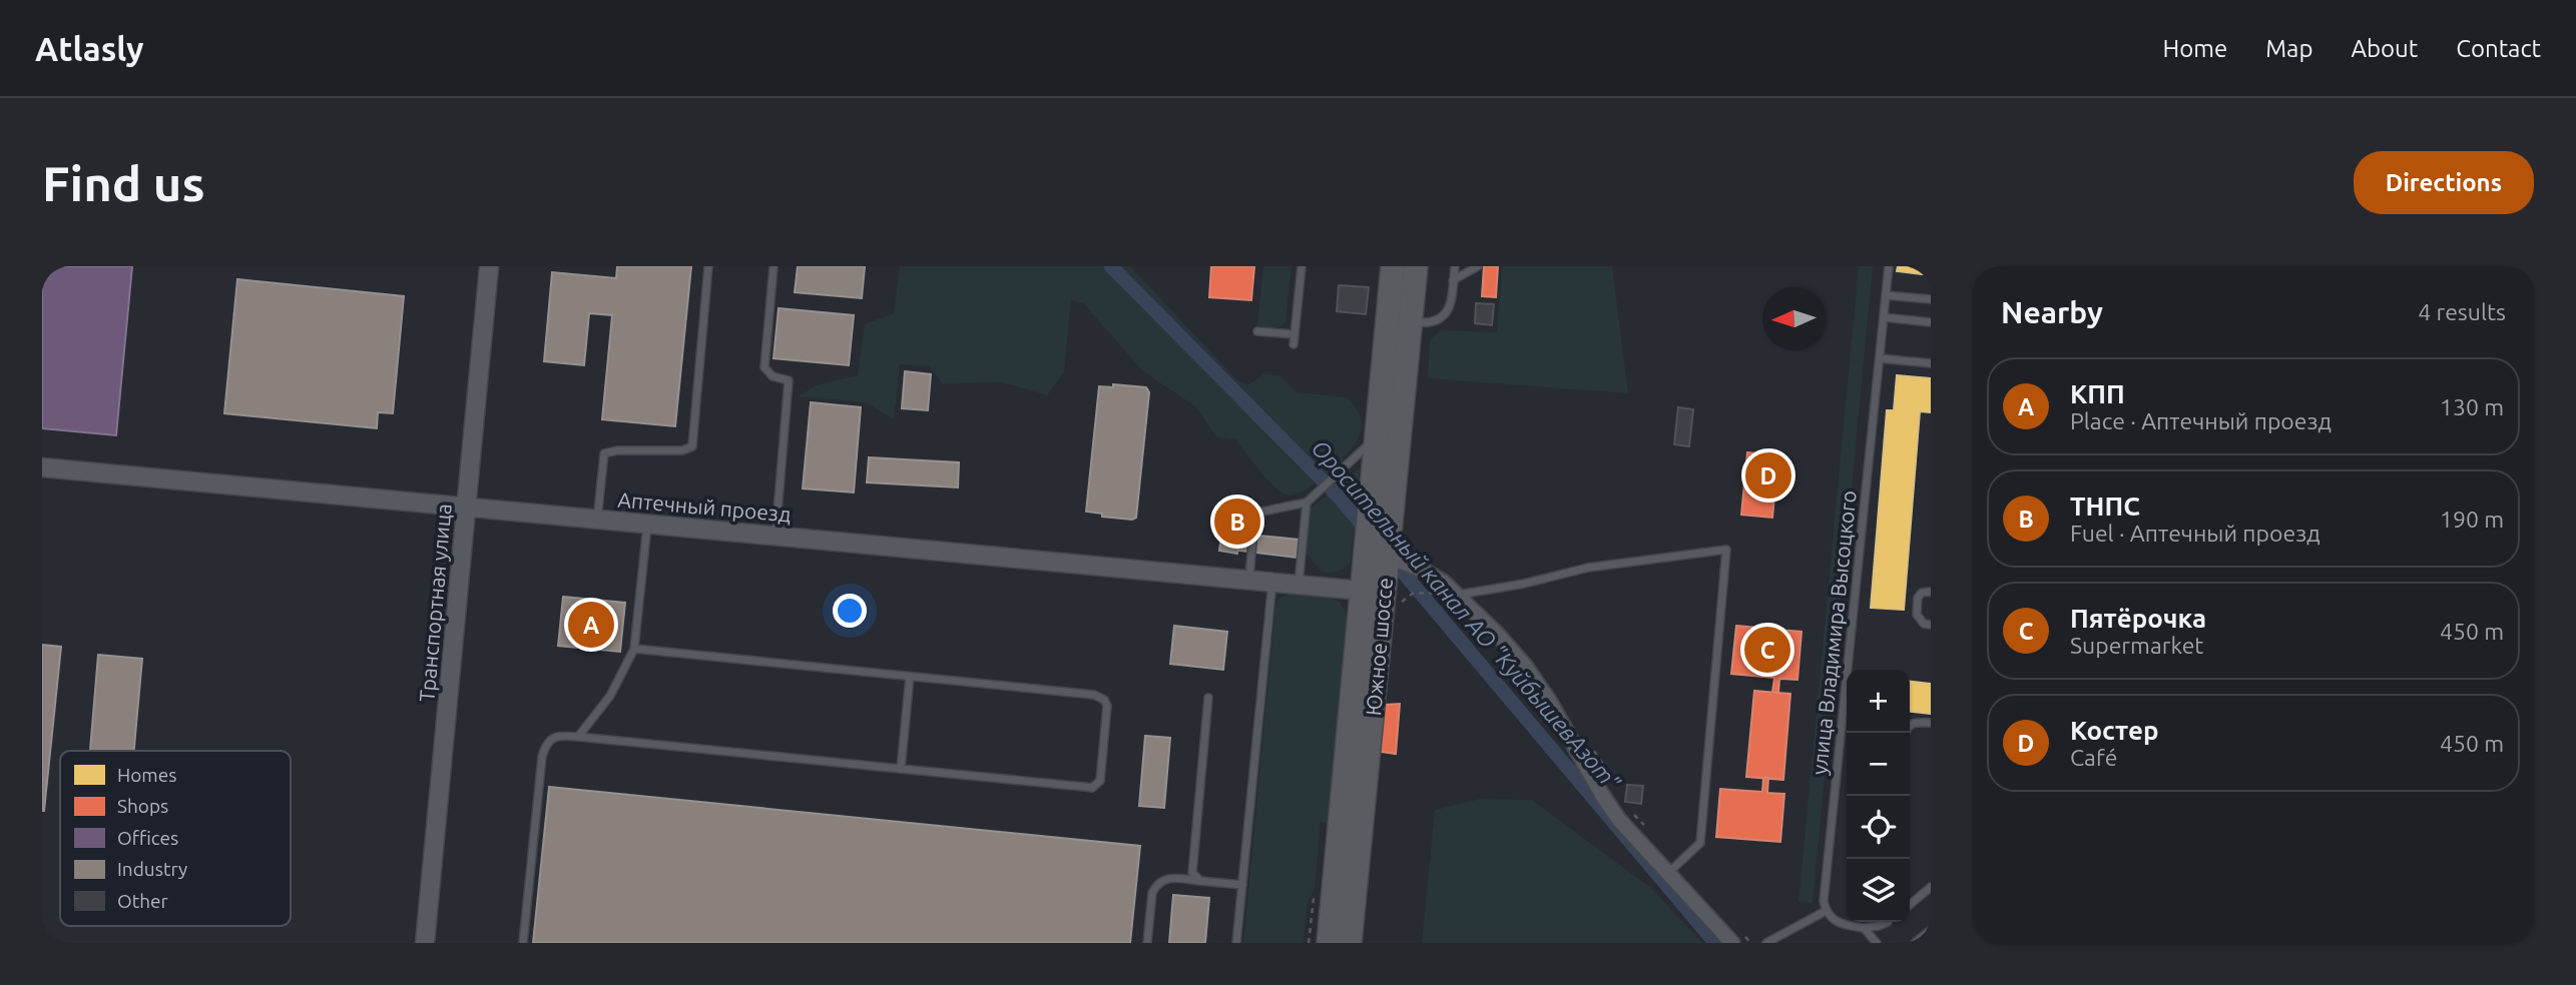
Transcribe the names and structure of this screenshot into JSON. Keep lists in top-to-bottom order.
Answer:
{
  "streets": {
    "main road": ["Южное шоссе"],
    "street": ["Аптечный проезд", "Транспортная улица"],
    "lane": ["улица Владимира Высоцкого"]
  },
  "crossings": [
    ["Аптечный проезд", "Транспортная улица"],
    ["Аптечный проезд", "Южное шоссе"]
  ],
  "water": ["Оросительный канал АО \"КуйбышевАзот\""],
  "legend": [
    "Homes",
    "Shops",
    "Offices",
    "Industry",
    "Other"
  ],
  "north": "left",
  "page": {
    "header": "Atlasly",
    "nav": [
      "Home",
      "Map",
      "About",
      "Contact"
    ],
    "buttons": "Directions",
    "title": "Find us",
    "heading": ["Nearby", "4 results"],
    "list": [
      {
        "mark": "A",
        "name": "КПП",
        "note": "Place · Аптечный проезд",
        "value": "130 m"
      },
      {
        "mark": "B",
        "name": "ТНПС",
        "note": "Fuel · Аптечный проезд",
        "value": "190 m"
      },
      {
        "mark": "C",
        "name": "Пятёрочка",
        "note": "Supermarket",
        "value": "450 m"
      },
      {
        "mark": "D",
        "name": "Костер",
        "note": "Café",
        "value": "450 m"
      }
    ],
    "pins": [
      "D",
      "B",
      "A",
      "C"
    ],
    "map_buttons": ["+", "−"]
  }
}
